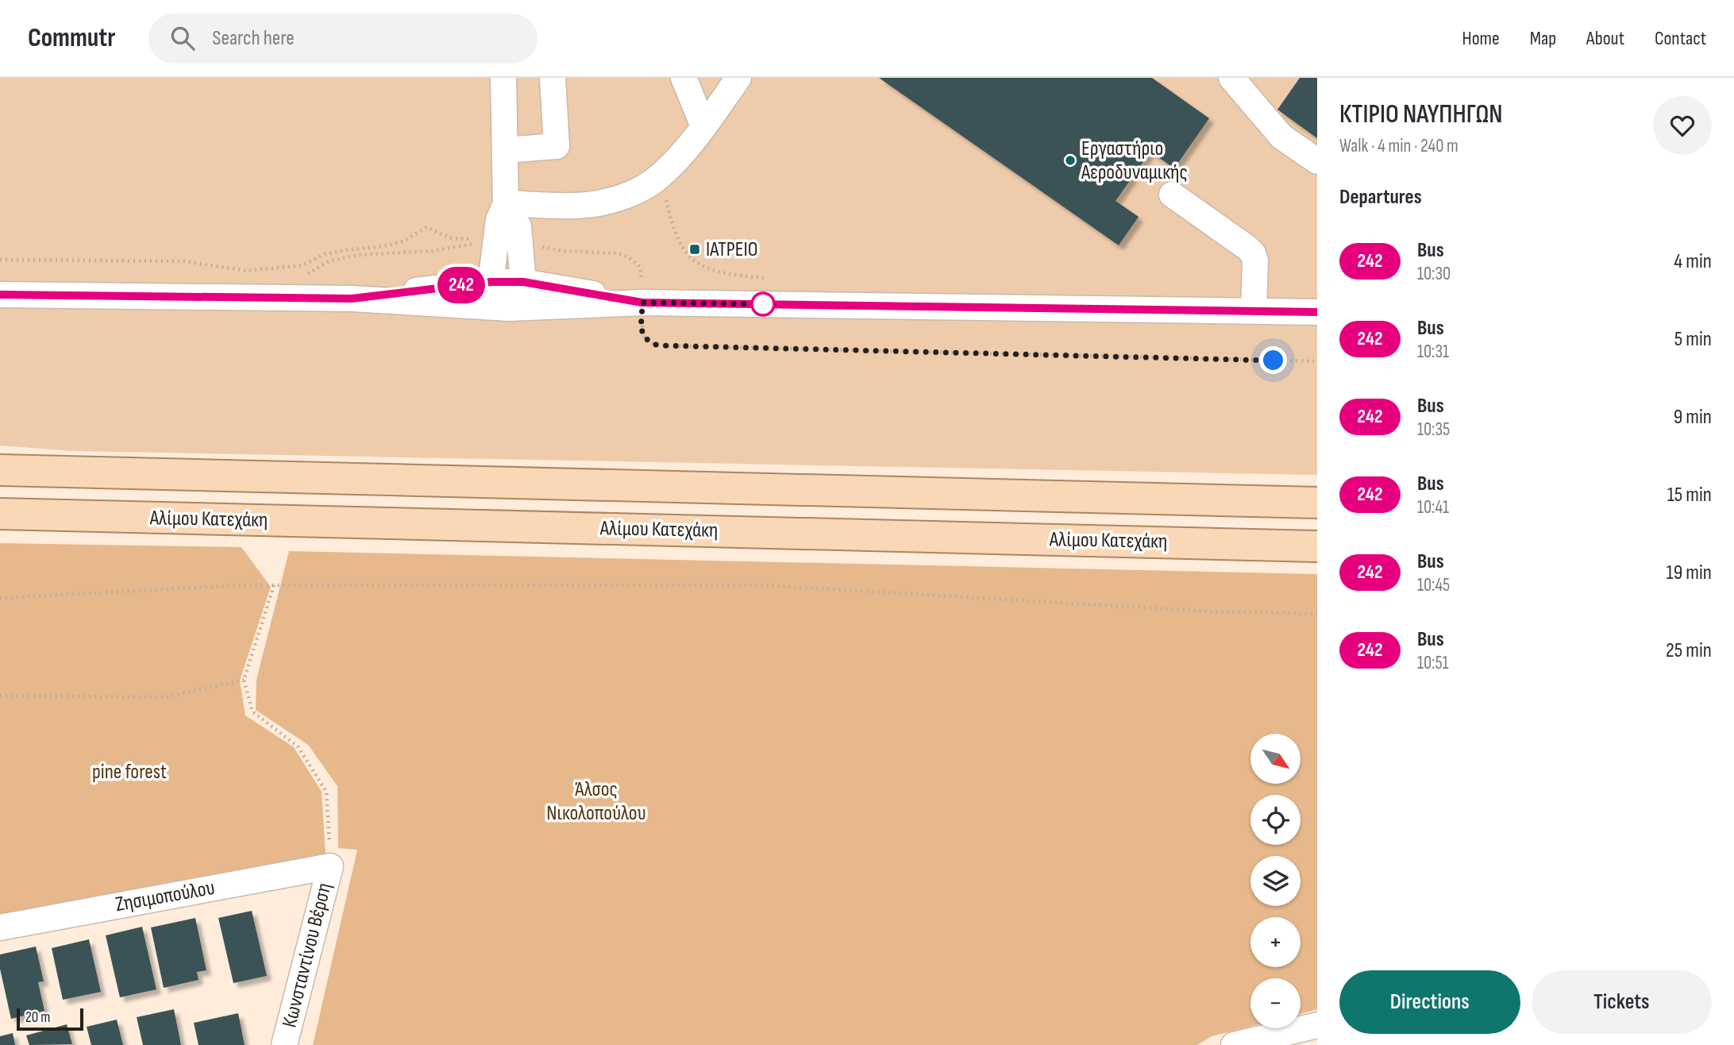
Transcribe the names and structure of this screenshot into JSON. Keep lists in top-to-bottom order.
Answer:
{
  "streets": {
    "main road": ["Αλίμου Κατεχάκη"],
    "street": ["Ζησιμοπούλου", "Κωνσταντίνου Βέρση"]
  },
  "crossings": [
    ["Ζησιμοπούλου", "Κωνσταντίνου Βέρση"]
  ],
  "parks": ["pine forest", "Άλσος Νικολοπούλου"],
  "places": {
    "other": ["Εργαστήριο Αεροδυναμικής"],
    "transit": ["ΙΑΤΡΕΙΟ"]
  },
  "lines": ["bus line 242"],
  "scale_bar": "20 m",
  "north": "bottom right",
  "page": {
    "header": "Commutr",
    "search": "Search here",
    "nav": [
      "Home",
      "Map",
      "About",
      "Contact"
    ],
    "on_map": "242",
    "heading": [
      ["ΚΤΙΡΙΟ ΝΑΥΠΗΓΩΝ", "Walk · 4 min · 240 m"],
      "Departures"
    ],
    "list": [
      {
        "mark": "242",
        "name": "Bus",
        "note": "10:30",
        "value": "4 min"
      },
      {
        "mark": "242",
        "name": "Bus",
        "note": "10:31",
        "value": "5 min"
      },
      {
        "mark": "242",
        "name": "Bus",
        "note": "10:35",
        "value": "9 min"
      },
      {
        "mark": "242",
        "name": "Bus",
        "note": "10:41",
        "value": "15 min"
      },
      {
        "mark": "242",
        "name": "Bus",
        "note": "10:45",
        "value": "19 min"
      },
      {
        "mark": "242",
        "name": "Bus",
        "note": "10:51",
        "value": "25 min"
      }
    ],
    "map_buttons": ["+", "−"],
    "buttons": ["Directions", "Tickets"],
    "scale": "20 m"
  }
}
